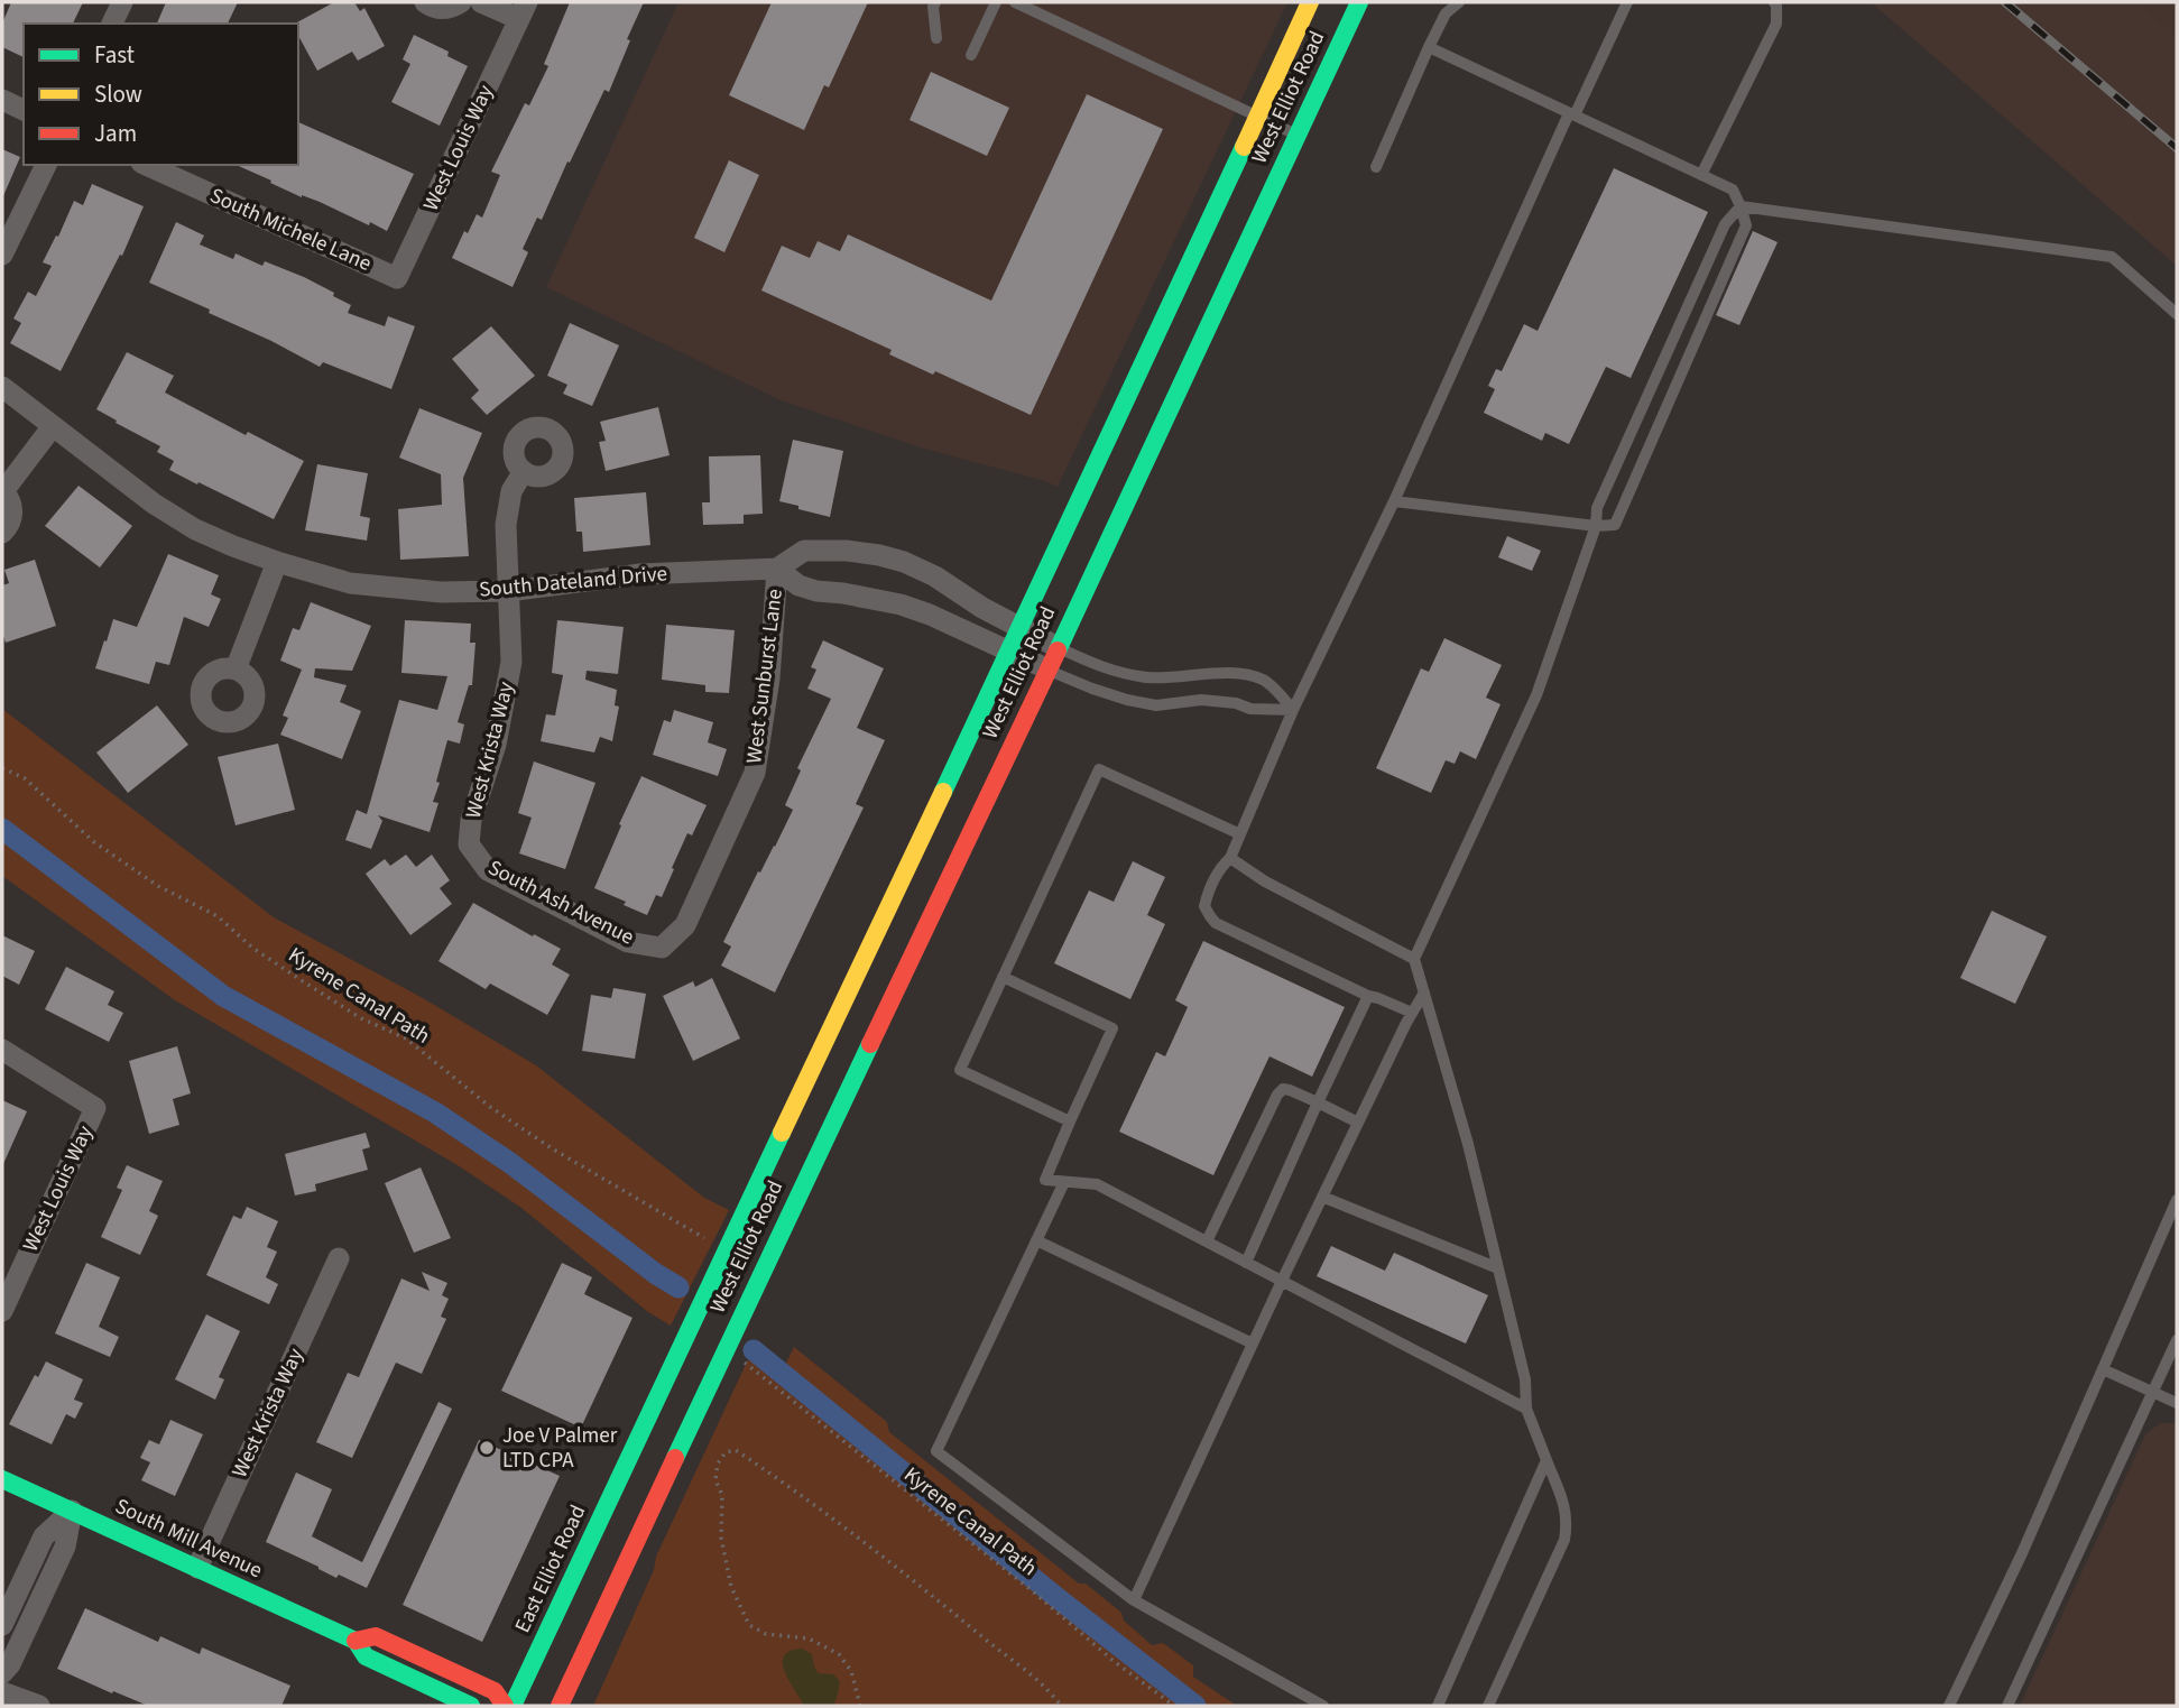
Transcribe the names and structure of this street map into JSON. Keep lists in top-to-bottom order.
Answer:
{
  "streets": {
    "main road": ["West Elliot Road", "South Mill Avenue", "East Elliot Road"],
    "street": [
      "West Louis Way",
      "South Michele Lane",
      "South Dateland Drive",
      "West Sunburst Lane",
      "West Krista Way",
      "South Ash Avenue"
    ],
    "path": ["Kyrene Canal Path"]
  },
  "crossings": [
    ["West Elliot Road", "South Dateland Drive"],
    ["West Elliot Road", "East Elliot Road"],
    ["West Louis Way", "South Michele Lane"],
    ["South Dateland Drive", "West Sunburst Lane"],
    ["South Dateland Drive", "West Krista Way"],
    ["West Sunburst Lane", "South Ash Avenue"],
    ["West Krista Way", "South Ash Avenue"],
    ["West Krista Way", "South Mill Avenue"]
  ],
  "places": ["Joe V Palmer LTD CPA"],
  "legend": ["Fast", "Slow", "Jam"]
}
